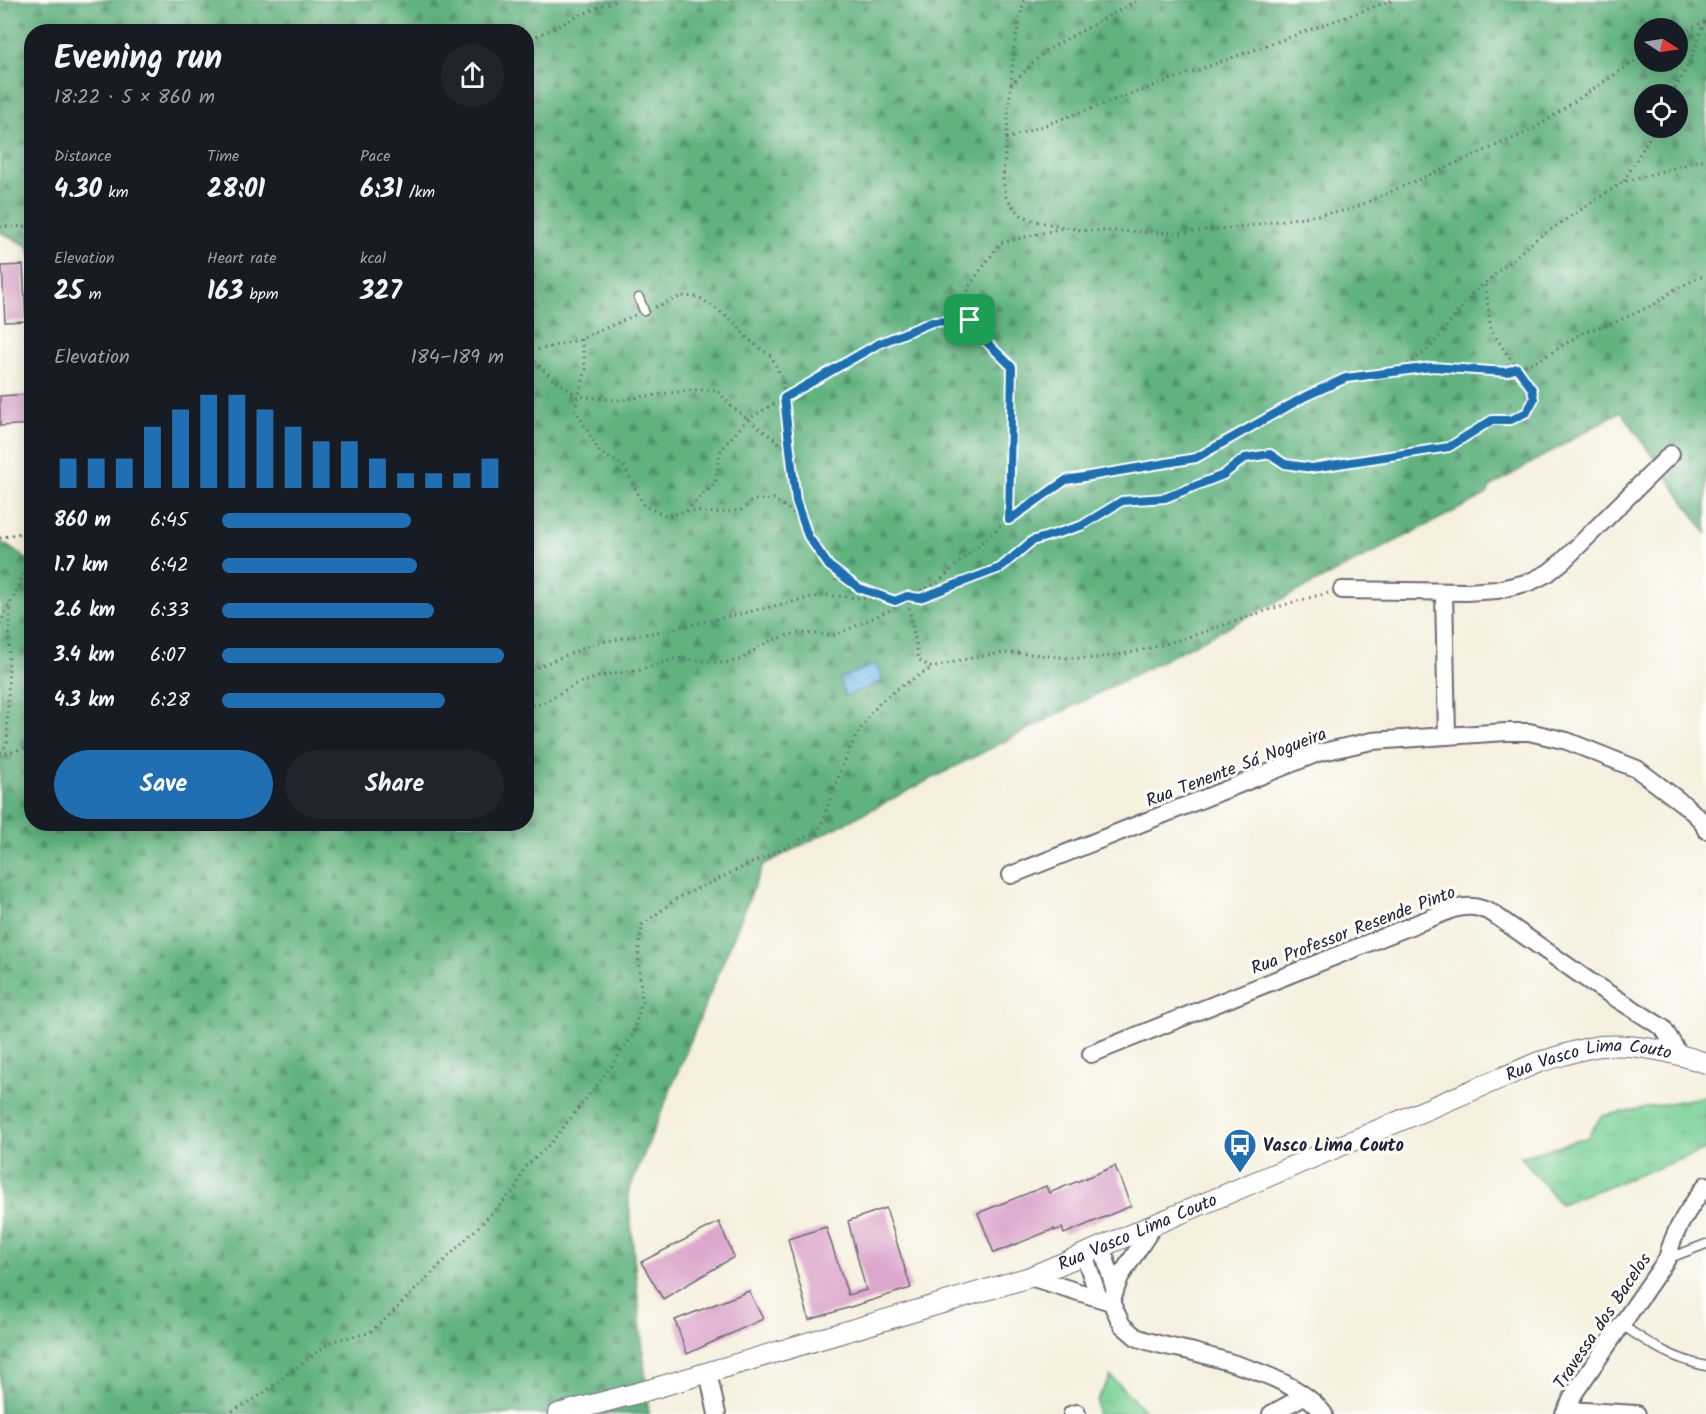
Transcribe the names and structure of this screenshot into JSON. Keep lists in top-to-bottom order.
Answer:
{
  "streets": {
    "street": [
      "Rua Tenente Sá Nogueira",
      "Rua Professor Resende Pinto",
      "Rua Vasco Lima Couto",
      "Travessa dos Bacelos"
    ]
  },
  "crossings": [
    ["Rua Professor Resende Pinto", "Rua Vasco Lima Couto"]
  ],
  "places": {
    "bus stop": ["Vasco Lima Couto"]
  },
  "north": "right",
  "page": {
    "heading": ["Evening run", "18:22 · 5 × 860 m"],
    "stats": [
      ["Distance", "4.30 km"],
      ["Time", "28:01"],
      ["Pace", "6:31 /km"],
      ["Elevation", "25 m"],
      ["Heart rate", "163 bpm"],
      ["kcal", "327"]
    ],
    "chart": ["Elevation", "184–189 m"],
    "list": [
      {
        "name": "860 m",
        "note": "6:45"
      },
      {
        "name": "1.7 km",
        "note": "6:42"
      },
      {
        "name": "2.6 km",
        "note": "6:33"
      },
      {
        "name": "3.4 km",
        "note": "6:07"
      },
      {
        "name": "4.3 km",
        "note": "6:28"
      }
    ],
    "buttons": ["Save", "Share"]
  }
}
